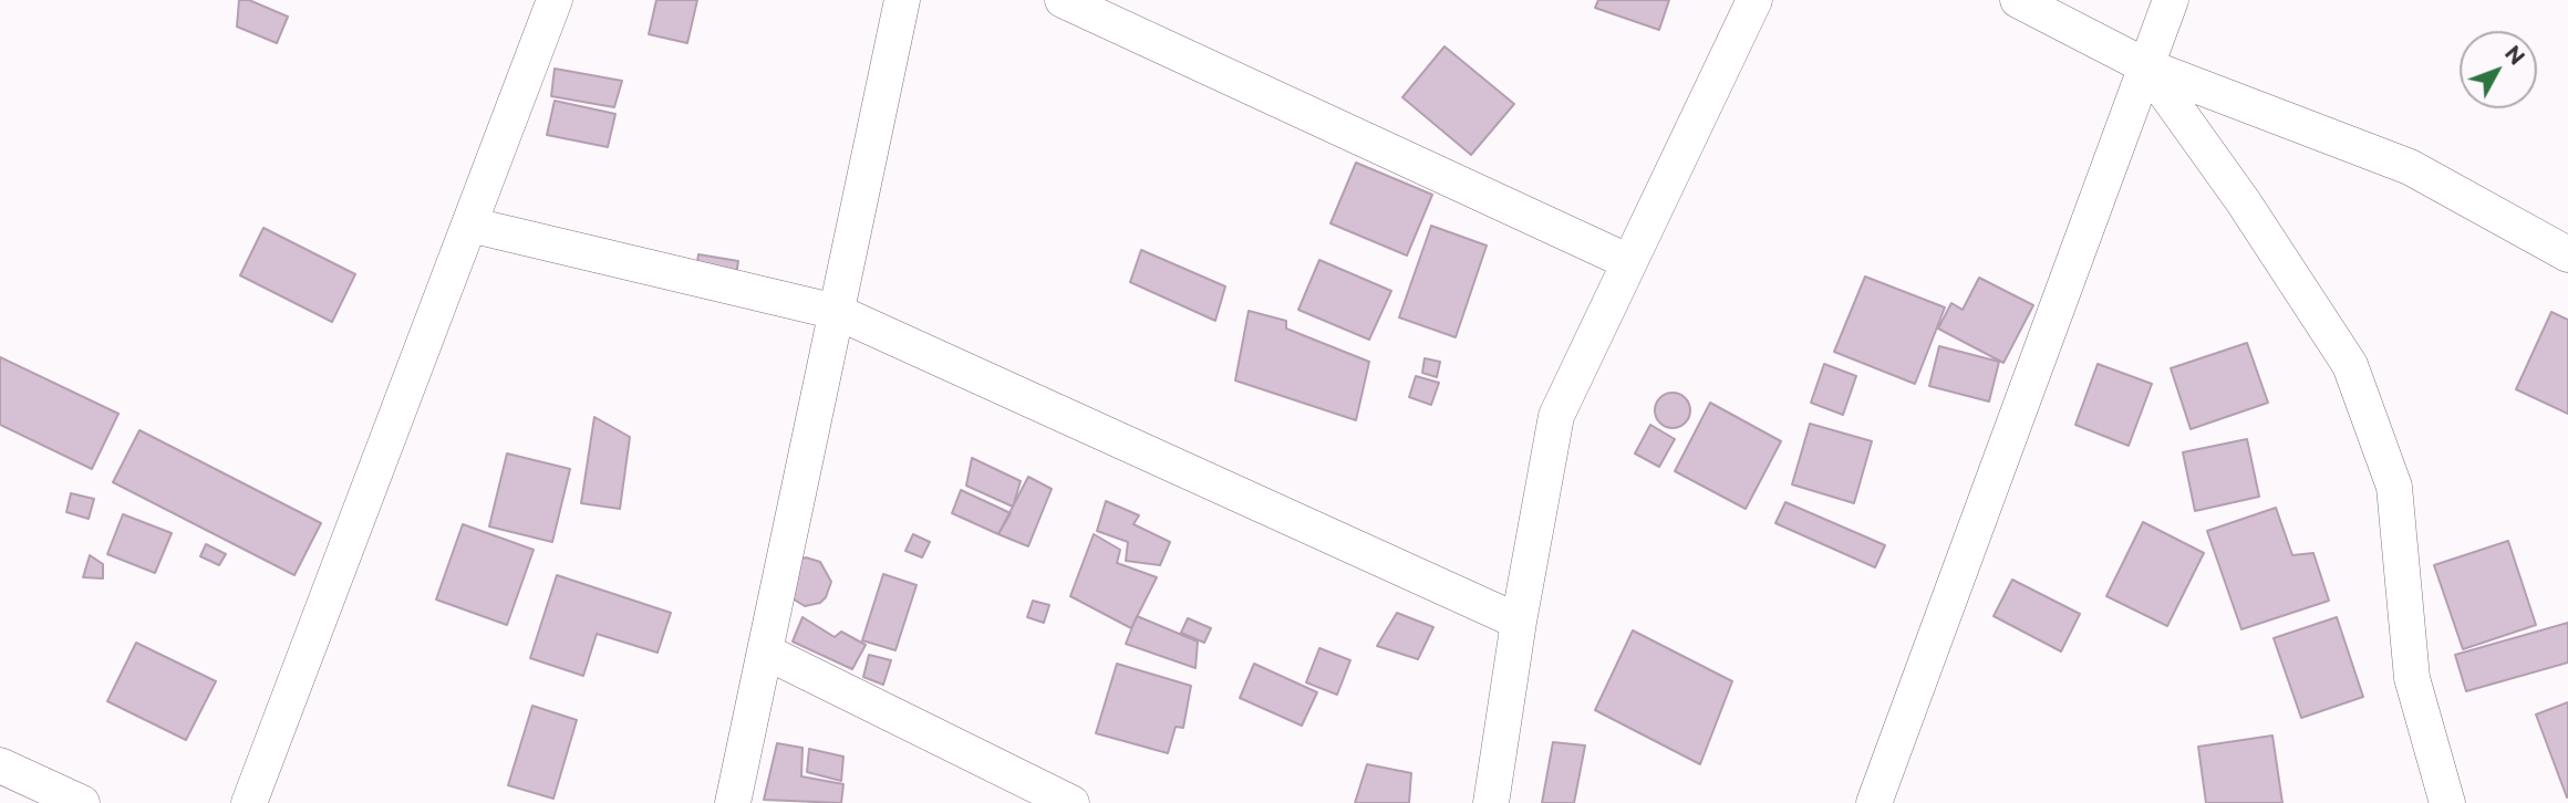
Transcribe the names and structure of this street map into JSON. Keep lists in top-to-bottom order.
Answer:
{
  "north": "top right"
}
